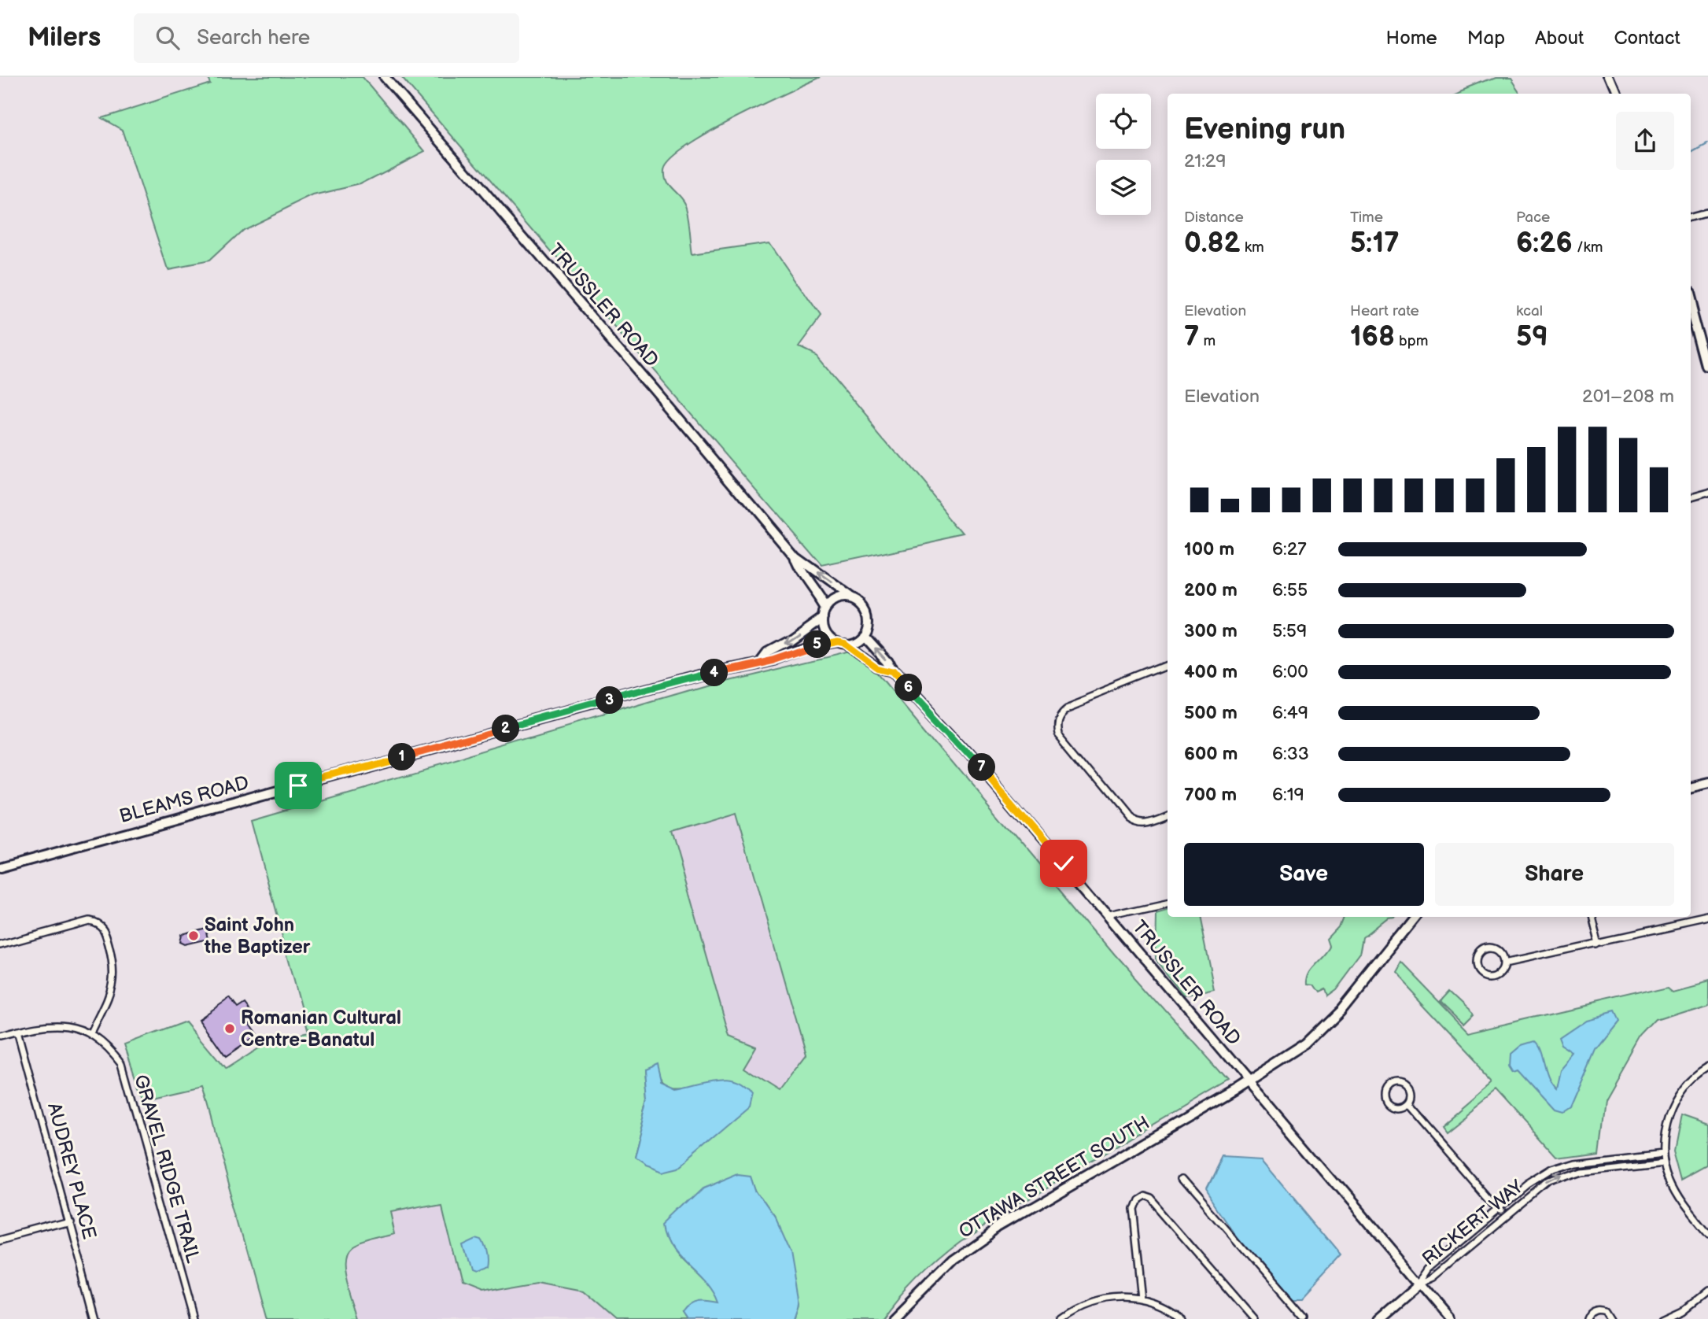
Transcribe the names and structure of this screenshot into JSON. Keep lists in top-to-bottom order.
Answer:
{
  "streets": {
    "main road": ["TRUSSLER ROAD", "BLEAMS ROAD", "OTTAWA STREET SOUTH"],
    "street": ["GRAVEL RIDGE TRAIL", "AUDREY PLACE", "RICKERT WAY"]
  },
  "crossings": [
    ["TRUSSLER ROAD", "BLEAMS ROAD"],
    ["TRUSSLER ROAD", "OTTAWA STREET SOUTH"],
    ["TRUSSLER ROAD", "RICKERT WAY"],
    ["GRAVEL RIDGE TRAIL", "AUDREY PLACE"]
  ],
  "places": ["Saint John the Baptizer", "Romanian Cultural Centre-Banatul"],
  "page": {
    "header": "Milers",
    "search": "Search here",
    "nav": [
      "Home",
      "Map",
      "About",
      "Contact"
    ],
    "heading": ["Evening run", "21:29"],
    "stats": [
      ["Distance", "0.82 km"],
      ["Time", "5:17"],
      ["Pace", "6:26 /km"],
      ["Elevation", "7 m"],
      ["Heart rate", "168 bpm"],
      ["kcal", "59"]
    ],
    "chart": ["Elevation", "201–208 m"],
    "list": [
      {
        "name": "100 m",
        "note": "6:27"
      },
      {
        "name": "200 m",
        "note": "6:55"
      },
      {
        "name": "300 m",
        "note": "5:59"
      },
      {
        "name": "400 m",
        "note": "6:00"
      },
      {
        "name": "500 m",
        "note": "6:49"
      },
      {
        "name": "600 m",
        "note": "6:33"
      },
      {
        "name": "700 m",
        "note": "6:19"
      }
    ],
    "pins": [
      "5",
      "4",
      "6",
      "3",
      "2",
      "1",
      "7"
    ],
    "buttons": ["Save", "Share"]
  }
}
